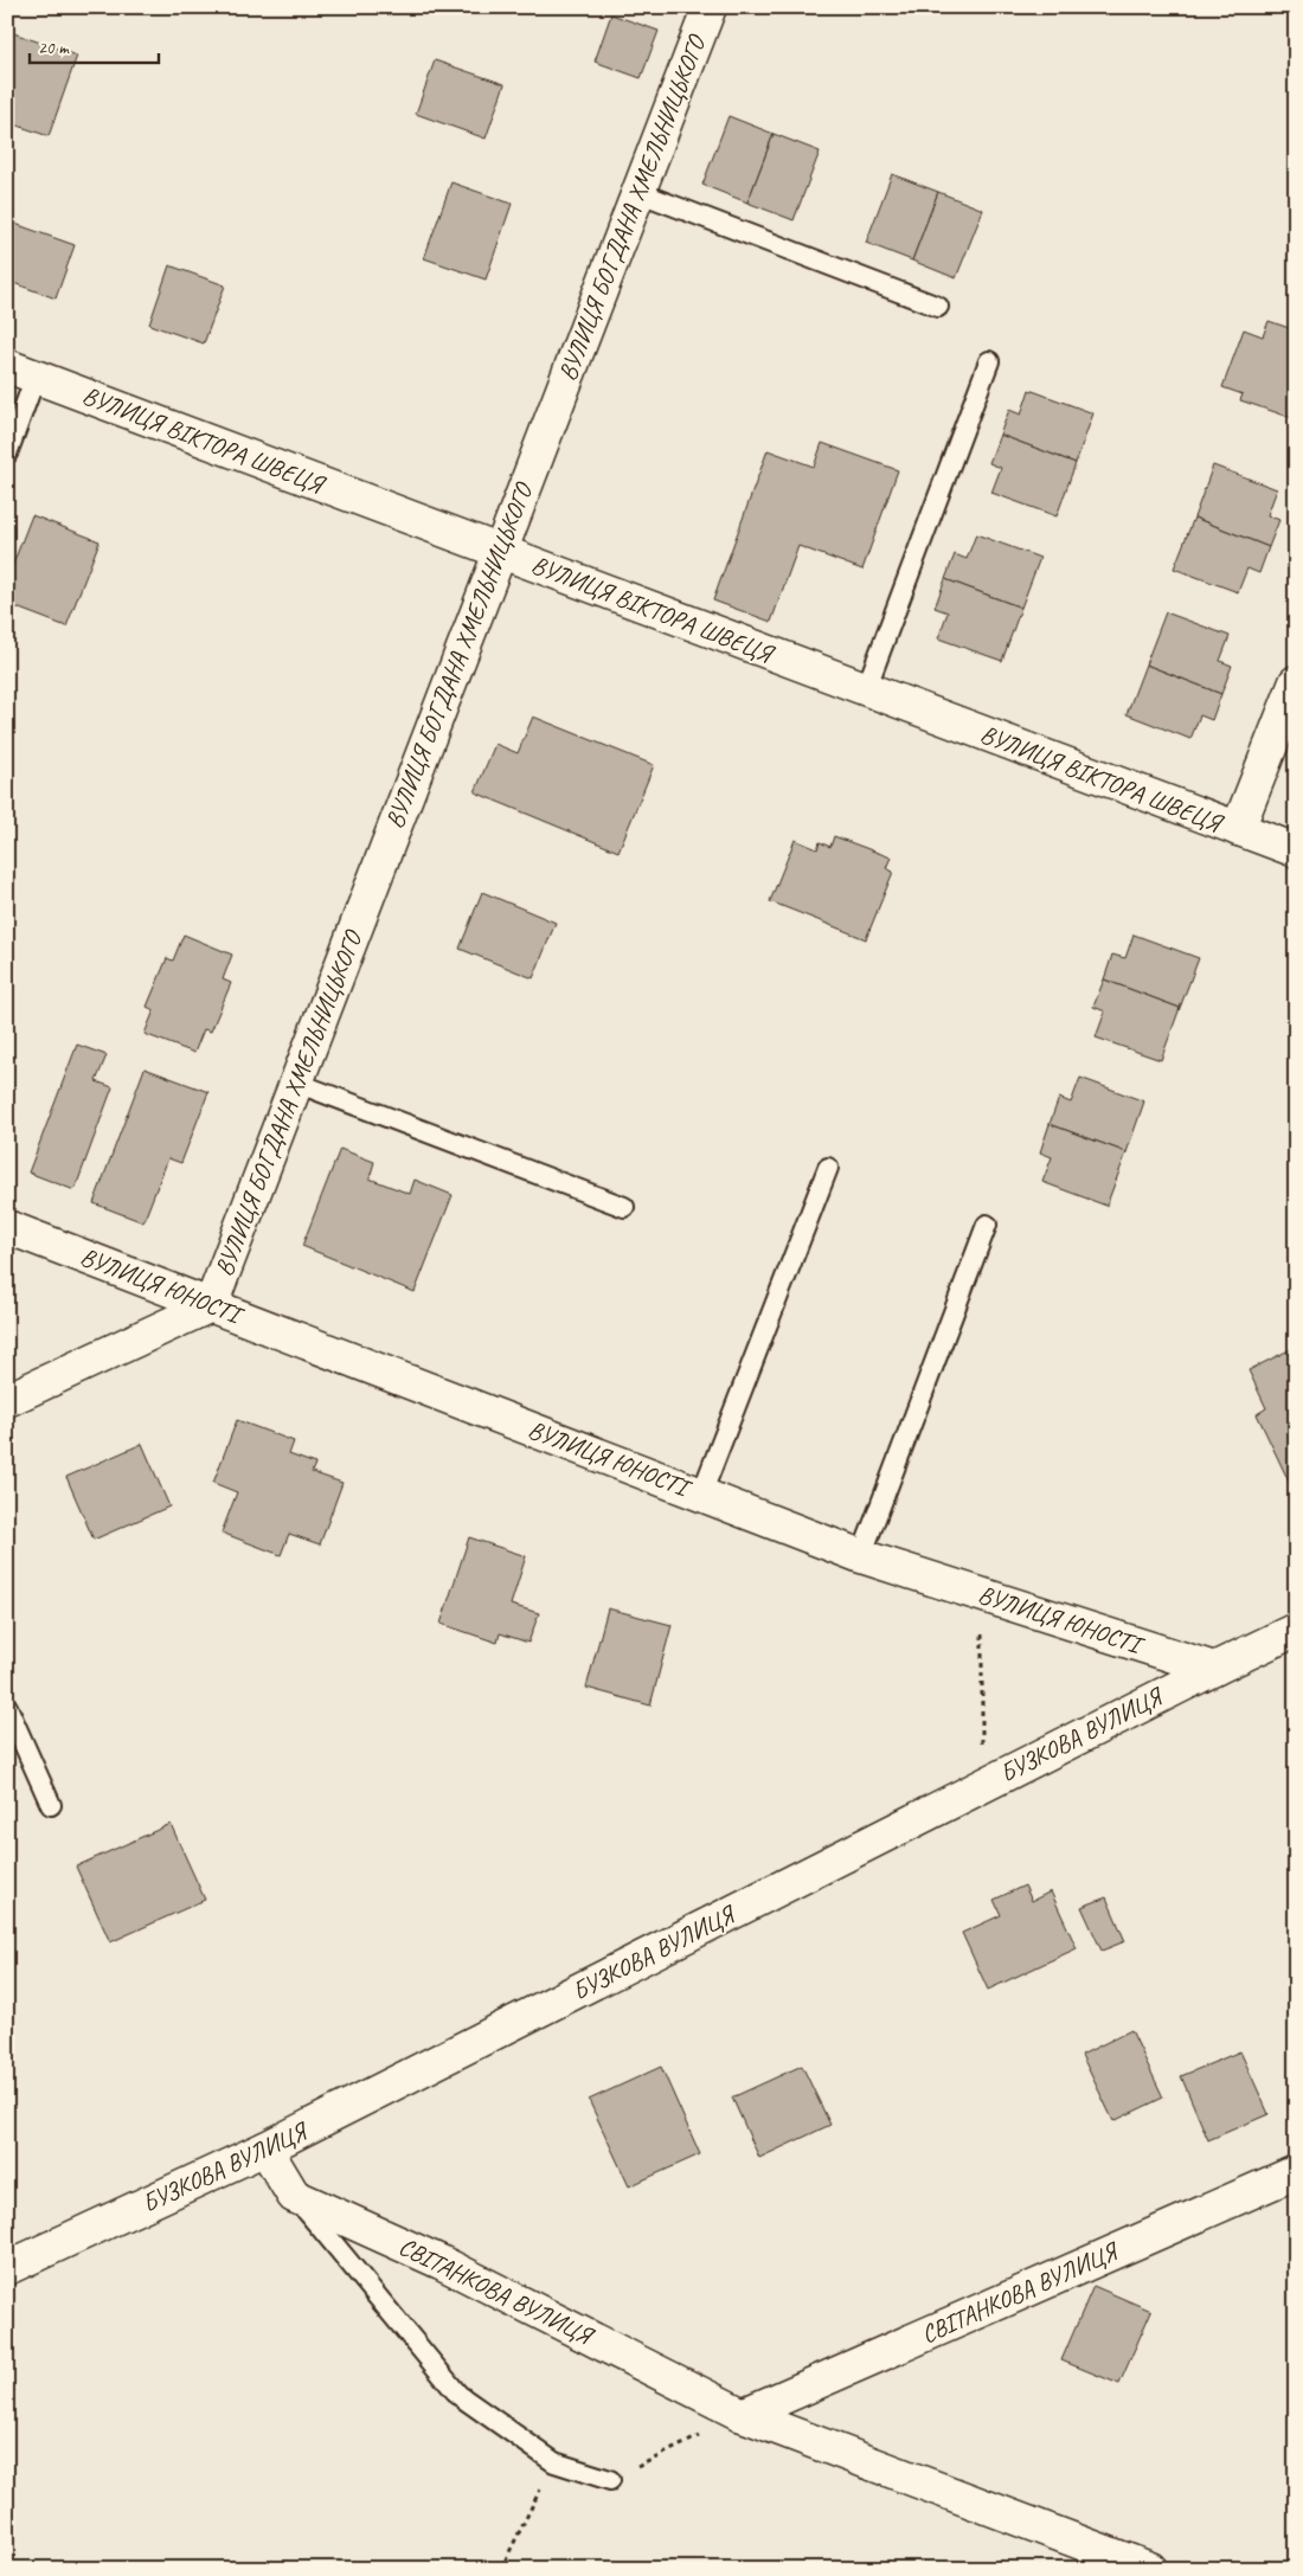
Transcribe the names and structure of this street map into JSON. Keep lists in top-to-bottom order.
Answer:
{
  "streets": {
    "street": [
      "ВУЛИЦЯ БОГДАНА ХМЕЛЬНИЦЬКОГО",
      "ВУЛИЦЯ ВІКТОРА ШВЕЦЯ",
      "ВУЛИЦЯ ЮНОСТІ",
      "БУЗКОВА ВУЛИЦЯ",
      "СВІТАНКОВА ВУЛИЦЯ"
    ]
  },
  "crossings": [
    ["ВУЛИЦЯ БОГДАНА ХМЕЛЬНИЦЬКОГО", "ВУЛИЦЯ ВІКТОРА ШВЕЦЯ"],
    ["ВУЛИЦЯ БОГДАНА ХМЕЛЬНИЦЬКОГО", "ВУЛИЦЯ ЮНОСТІ"],
    ["ВУЛИЦЯ ЮНОСТІ", "БУЗКОВА ВУЛИЦЯ"]
  ],
  "scale_bar": "20 m"
}
